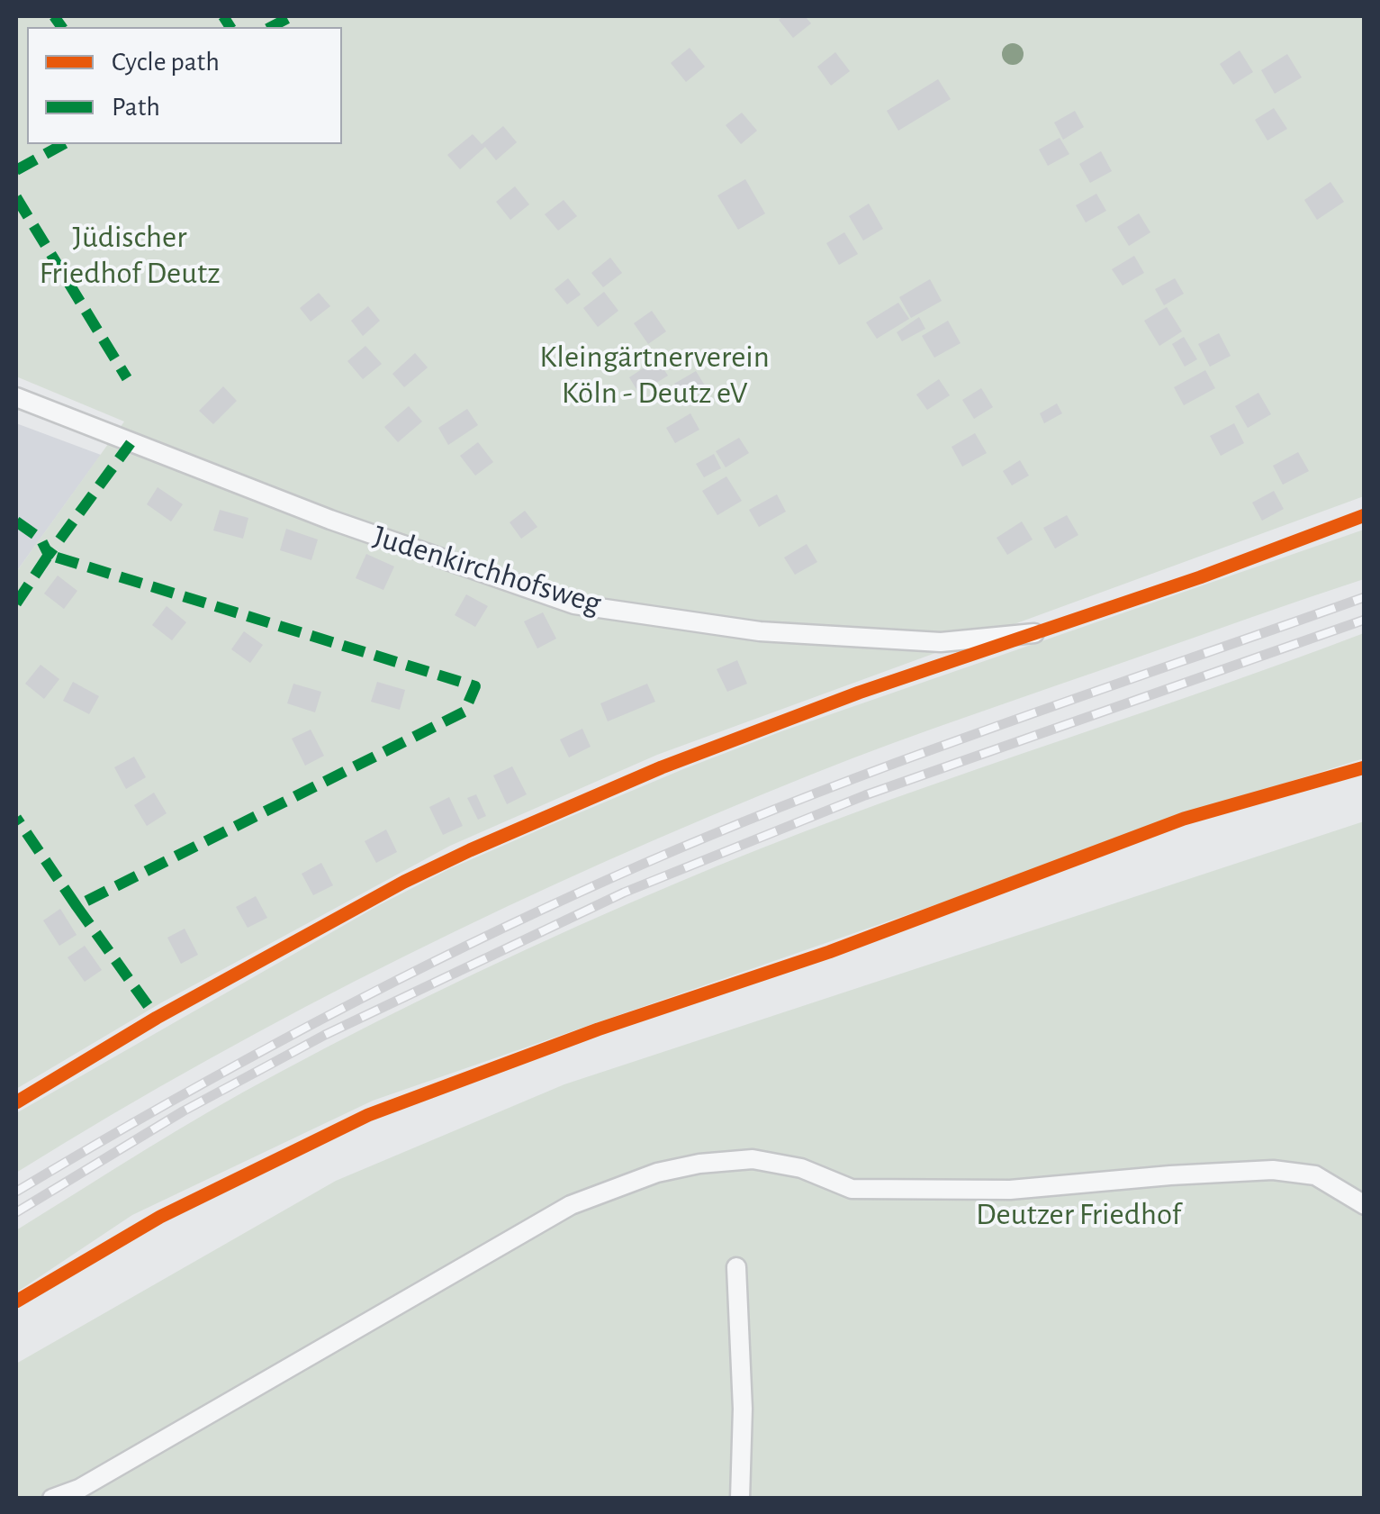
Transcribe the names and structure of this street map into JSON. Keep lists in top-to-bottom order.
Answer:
{
  "streets": {
    "lane": ["Judenkirchhofsweg"]
  },
  "parks": ["Jüdischer Friedhof Deutz", "Kleingärtnerverein Köln - Deutz eV", "Deutzer Friedhof"],
  "legend": ["Cycle path", "Path"]
}
